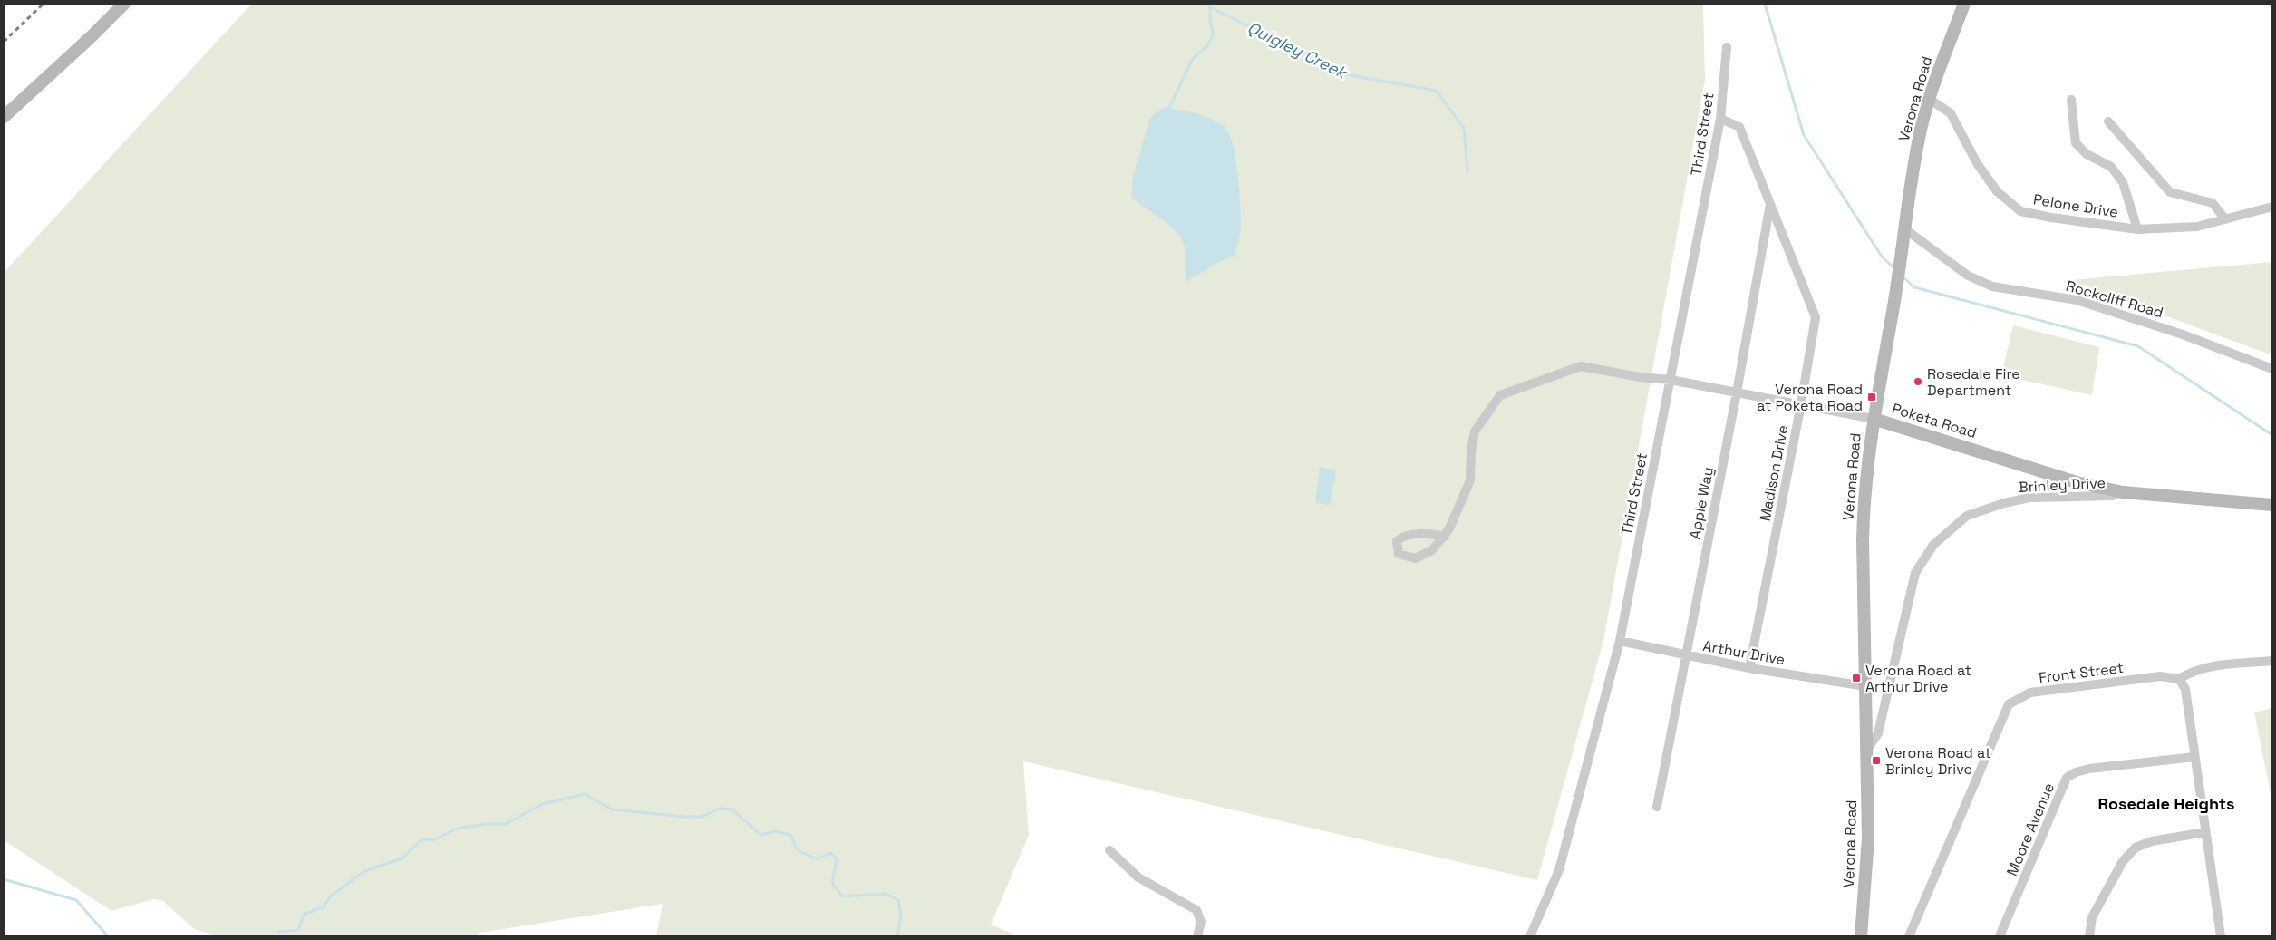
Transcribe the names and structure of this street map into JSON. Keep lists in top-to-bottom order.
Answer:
{
  "streets": {
    "street": [
      "Verona Road",
      "Third Street",
      "Pelone Drive",
      "Rockcliff Road",
      "Poketa Road",
      "Madison Drive",
      "Brinley Drive",
      "Apple Way",
      "Arthur Drive",
      "Front Street",
      "Moore Avenue"
    ]
  },
  "crossings": [
    ["Verona Road", "Pelone Drive"],
    ["Verona Road", "Rockcliff Road"],
    ["Verona Road", "Poketa Road"],
    ["Verona Road", "Brinley Drive"],
    ["Verona Road", "Arthur Drive"],
    ["Third Street", "Poketa Road"],
    ["Third Street", "Madison Drive"],
    ["Third Street", "Arthur Drive"],
    ["Poketa Road", "Madison Drive"],
    ["Poketa Road", "Brinley Drive"],
    ["Poketa Road", "Apple Way"],
    ["Madison Drive", "Apple Way"],
    ["Madison Drive", "Arthur Drive"],
    ["Apple Way", "Arthur Drive"]
  ],
  "districts": ["Rosedale Heights"],
  "water": ["Quigley Creek"],
  "places": {
    "other": ["Rosedale Fire Department"],
    "transit": ["Verona Road at Poketa Road", "Verona Road at Arthur Drive", "Verona Road at Brinley Drive"]
  }
}
